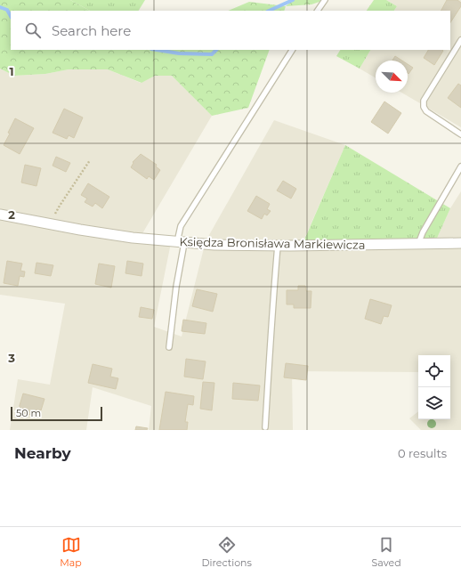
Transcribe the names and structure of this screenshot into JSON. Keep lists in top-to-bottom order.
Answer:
{
  "streets": {
    "street": ["Księdza Bronisława Markiewicza"]
  },
  "scale_bar": "50 m",
  "north": "bottom right",
  "page": {
    "search": "Search here",
    "scale": "50 m",
    "heading": ["Nearby", "0 results"],
    "nav": ["Map", "Directions", "Saved"]
  },
  "grid": {
    "rows": ["1", "2", "3"]
  }
}
